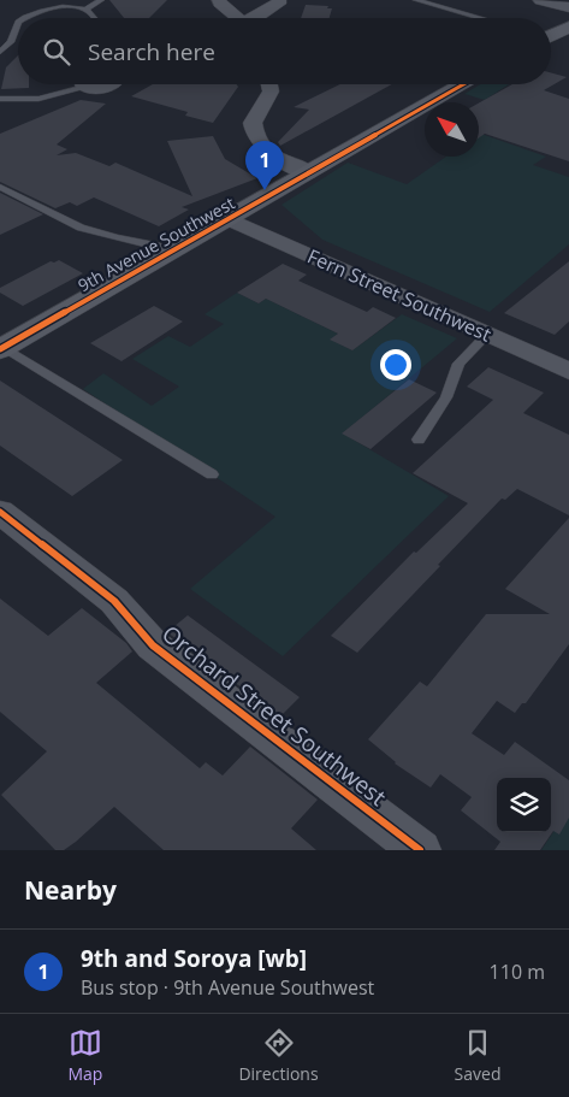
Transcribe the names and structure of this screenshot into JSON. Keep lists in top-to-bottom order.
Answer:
{
  "streets": {
    "street": ["9th Avenue Southwest", "Fern Street Southwest", "Orchard Street Southwest"]
  },
  "crossings": [
    ["9th Avenue Southwest", "Fern Street Southwest"]
  ],
  "north": "top left",
  "page": {
    "search": "Search here",
    "pins": "1",
    "heading": "Nearby",
    "list": [
      {
        "mark": "1",
        "name": "9th and Soroya [wb]",
        "note": "Bus stop · 9th Avenue Southwest",
        "value": "110 m"
      }
    ],
    "nav": ["Map", "Directions", "Saved"]
  }
}
